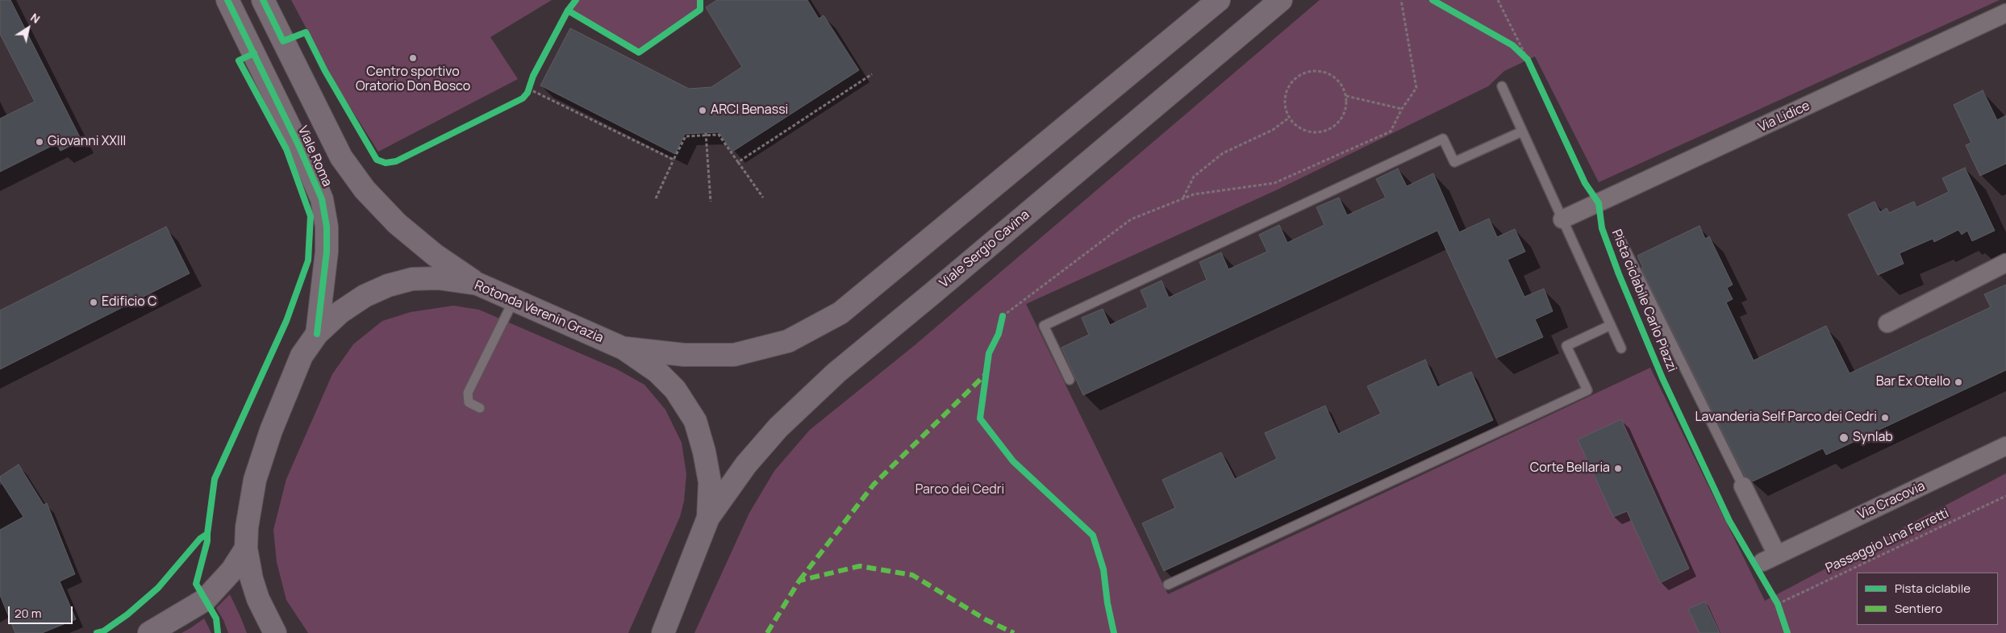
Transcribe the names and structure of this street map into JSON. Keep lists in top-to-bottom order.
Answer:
{
  "streets": {
    "main road": ["Viale Roma", "Viale Sergio Cavina", "Rotonda Verenin Grazia"],
    "street": ["Via Lidice", "Via Cracovia"],
    "path": ["Passaggio Lina Ferretti"],
    "cycle path": ["Pista ciclabile Carlo Piazzi"]
  },
  "crossings": [
    ["Viale Roma", "Rotonda Verenin Grazia"],
    ["Viale Sergio Cavina", "Rotonda Verenin Grazia"]
  ],
  "parks": ["Parco dei Cedri"],
  "places": [
    "Centro sportivo Oratorio Don Bosco",
    "ARCI Benassi",
    "Giovanni XXIII",
    "Edificio C",
    "Bar Ex Otello",
    "Lavanderia Self Parco dei Cedri",
    "Synlab",
    "Corte Bellaria"
  ],
  "legend": ["Pista ciclabile", "Sentiero"],
  "scale_bar": "20 m",
  "north": "top right"
}
